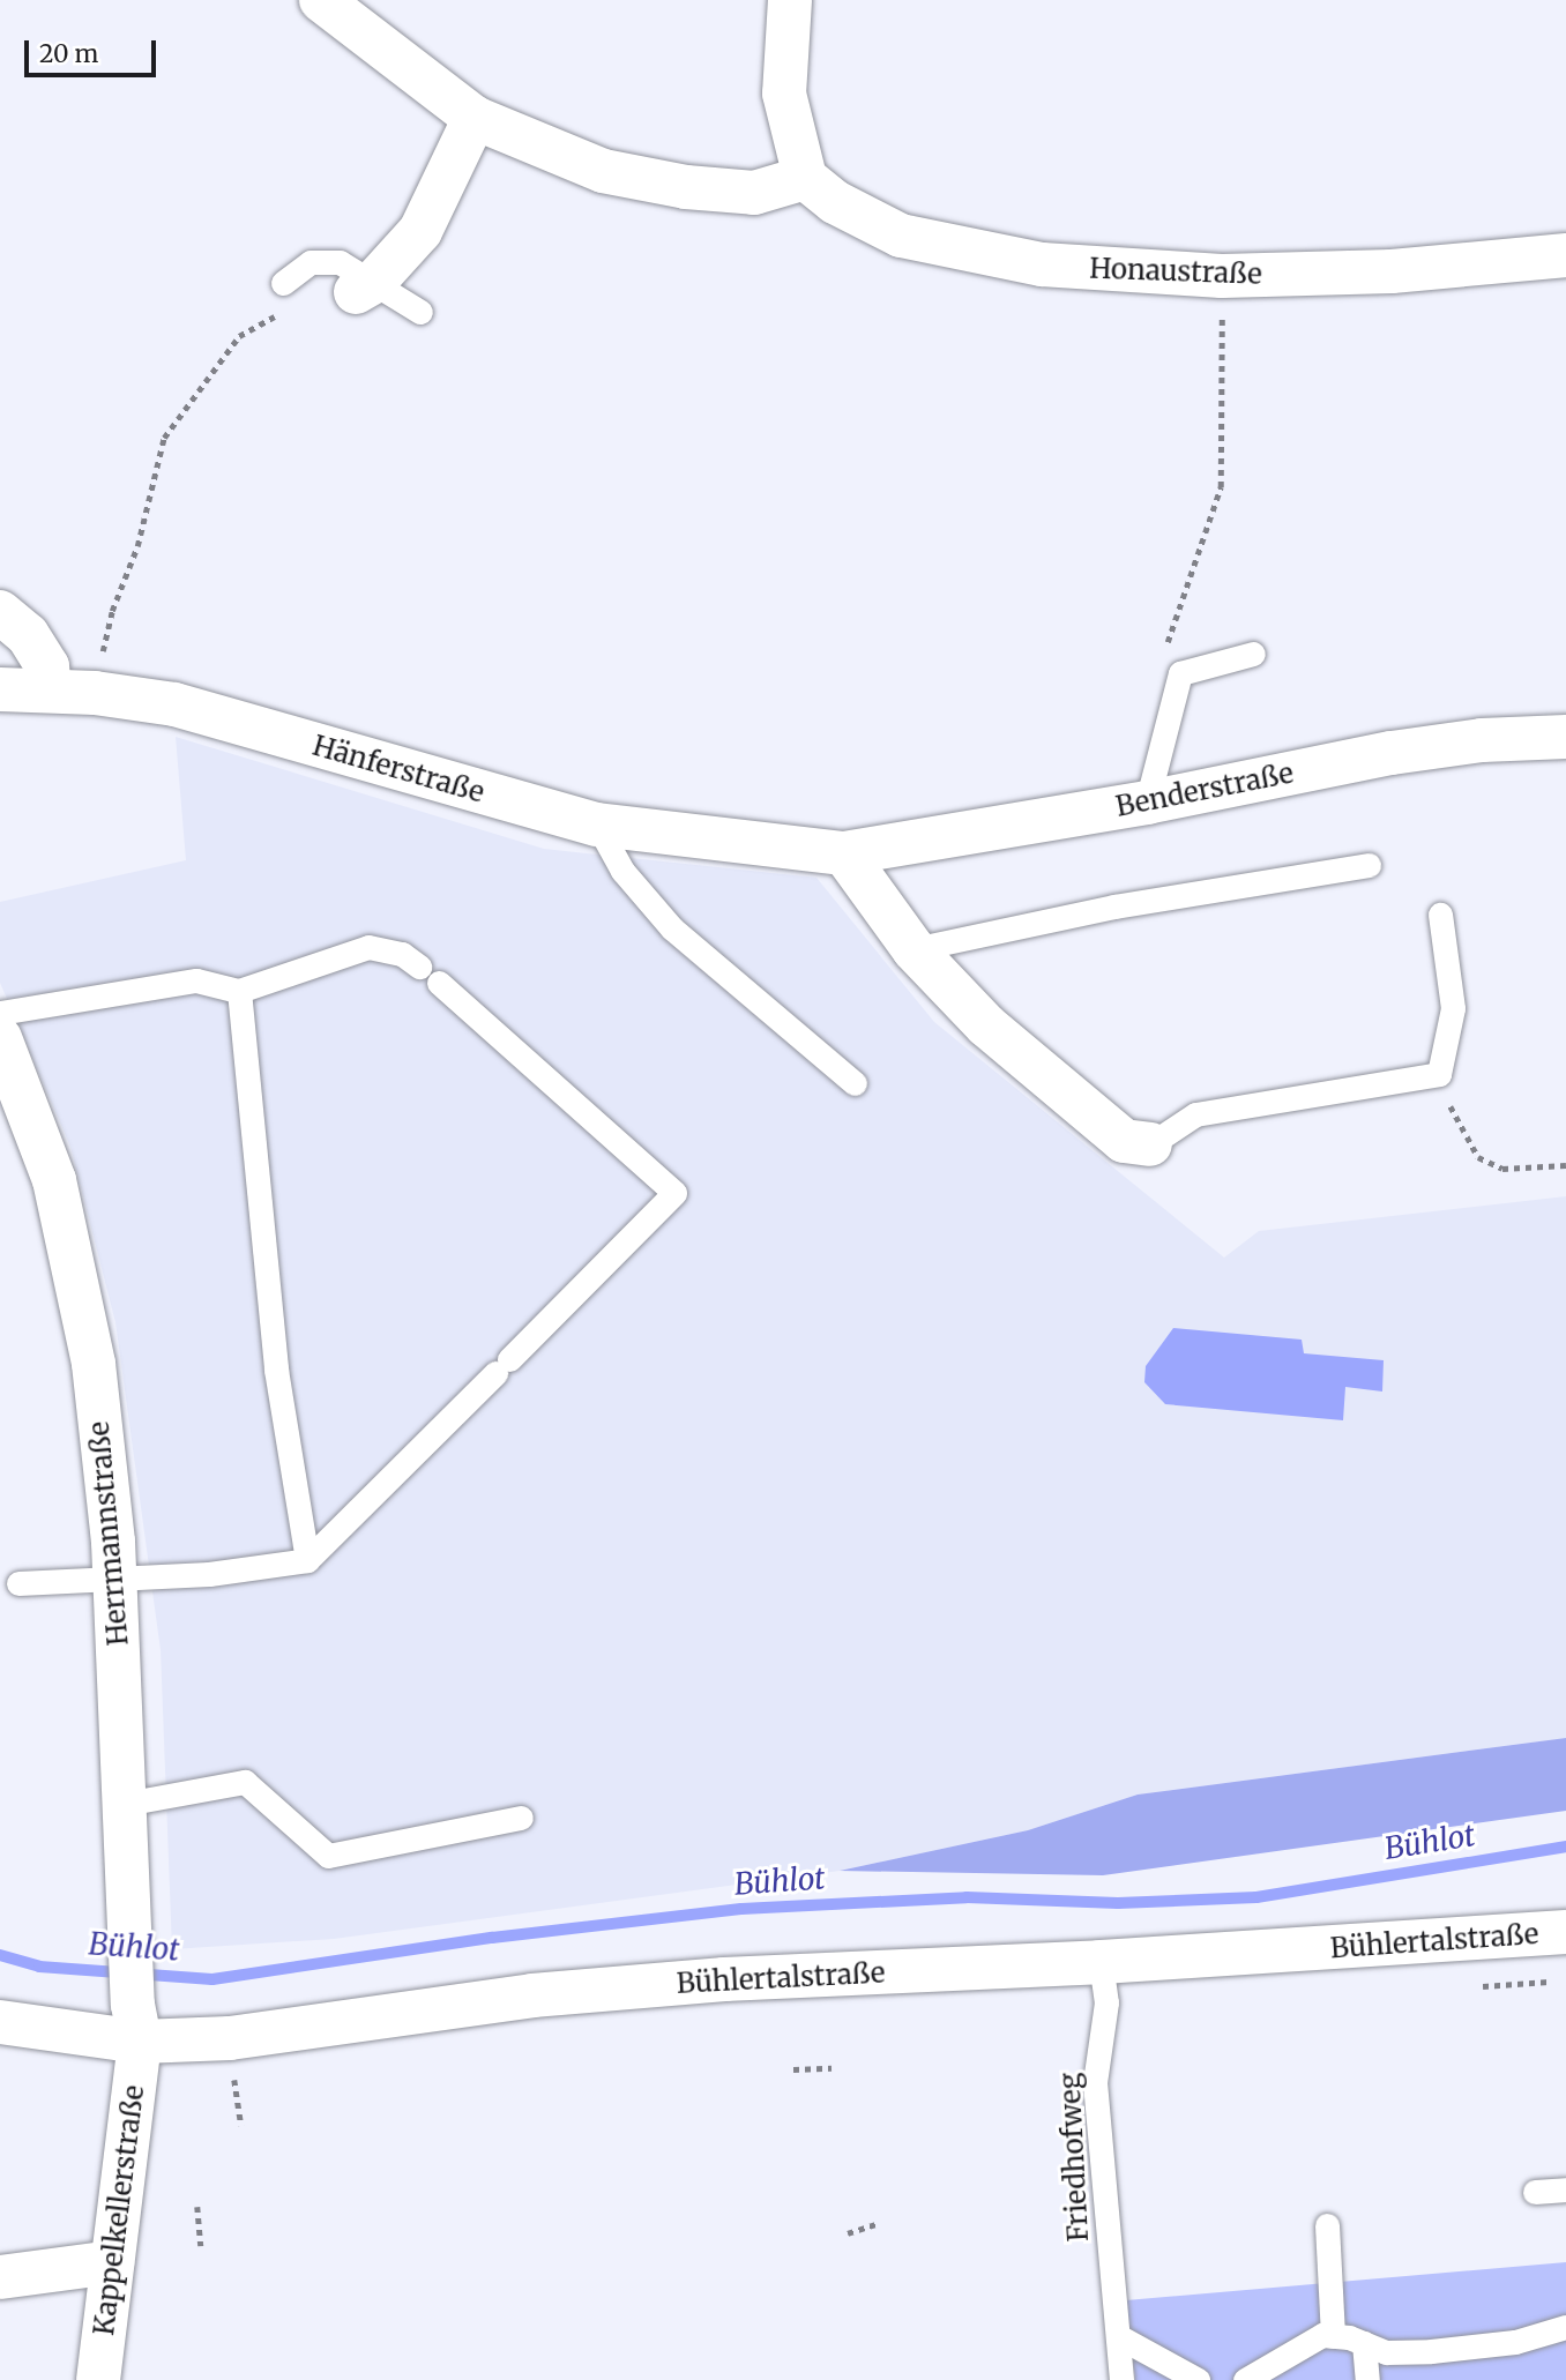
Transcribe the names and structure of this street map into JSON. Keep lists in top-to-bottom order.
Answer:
{
  "streets": {
    "street": [
      "Honaustraße",
      "Hänferstraße",
      "Benderstraße",
      "Herrmannstraße",
      "Bühlertalstraße",
      "Kappelkellerstraße"
    ],
    "lane": ["Friedhofweg"]
  },
  "crossings": [
    ["Hänferstraße", "Benderstraße"],
    ["Herrmannstraße", "Bühlertalstraße"],
    ["Herrmannstraße", "Kappelkellerstraße"],
    ["Bühlertalstraße", "Friedhofweg"],
    ["Bühlertalstraße", "Kappelkellerstraße"]
  ],
  "water": ["Bühlot"],
  "scale_bar": "20 m"
}
